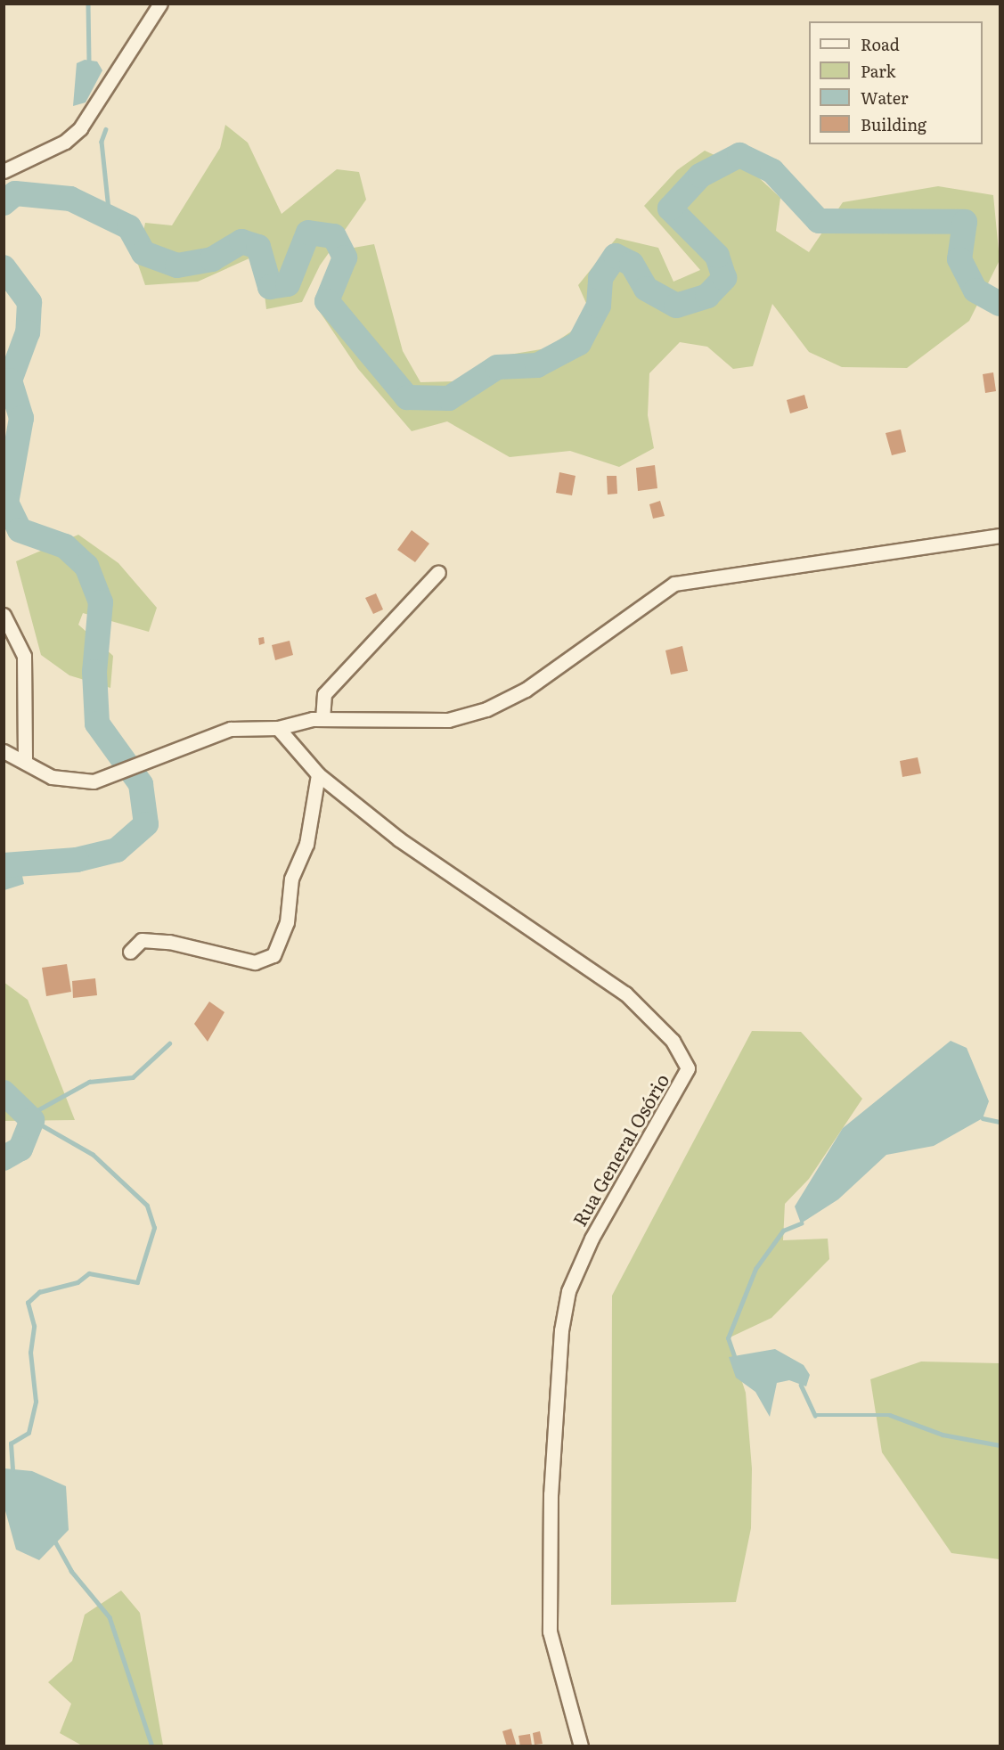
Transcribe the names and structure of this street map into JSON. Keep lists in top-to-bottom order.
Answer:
{
  "streets": {
    "street": ["Rua General Osório"]
  },
  "legend": [
    "Road",
    "Park",
    "Water",
    "Building"
  ]
}
